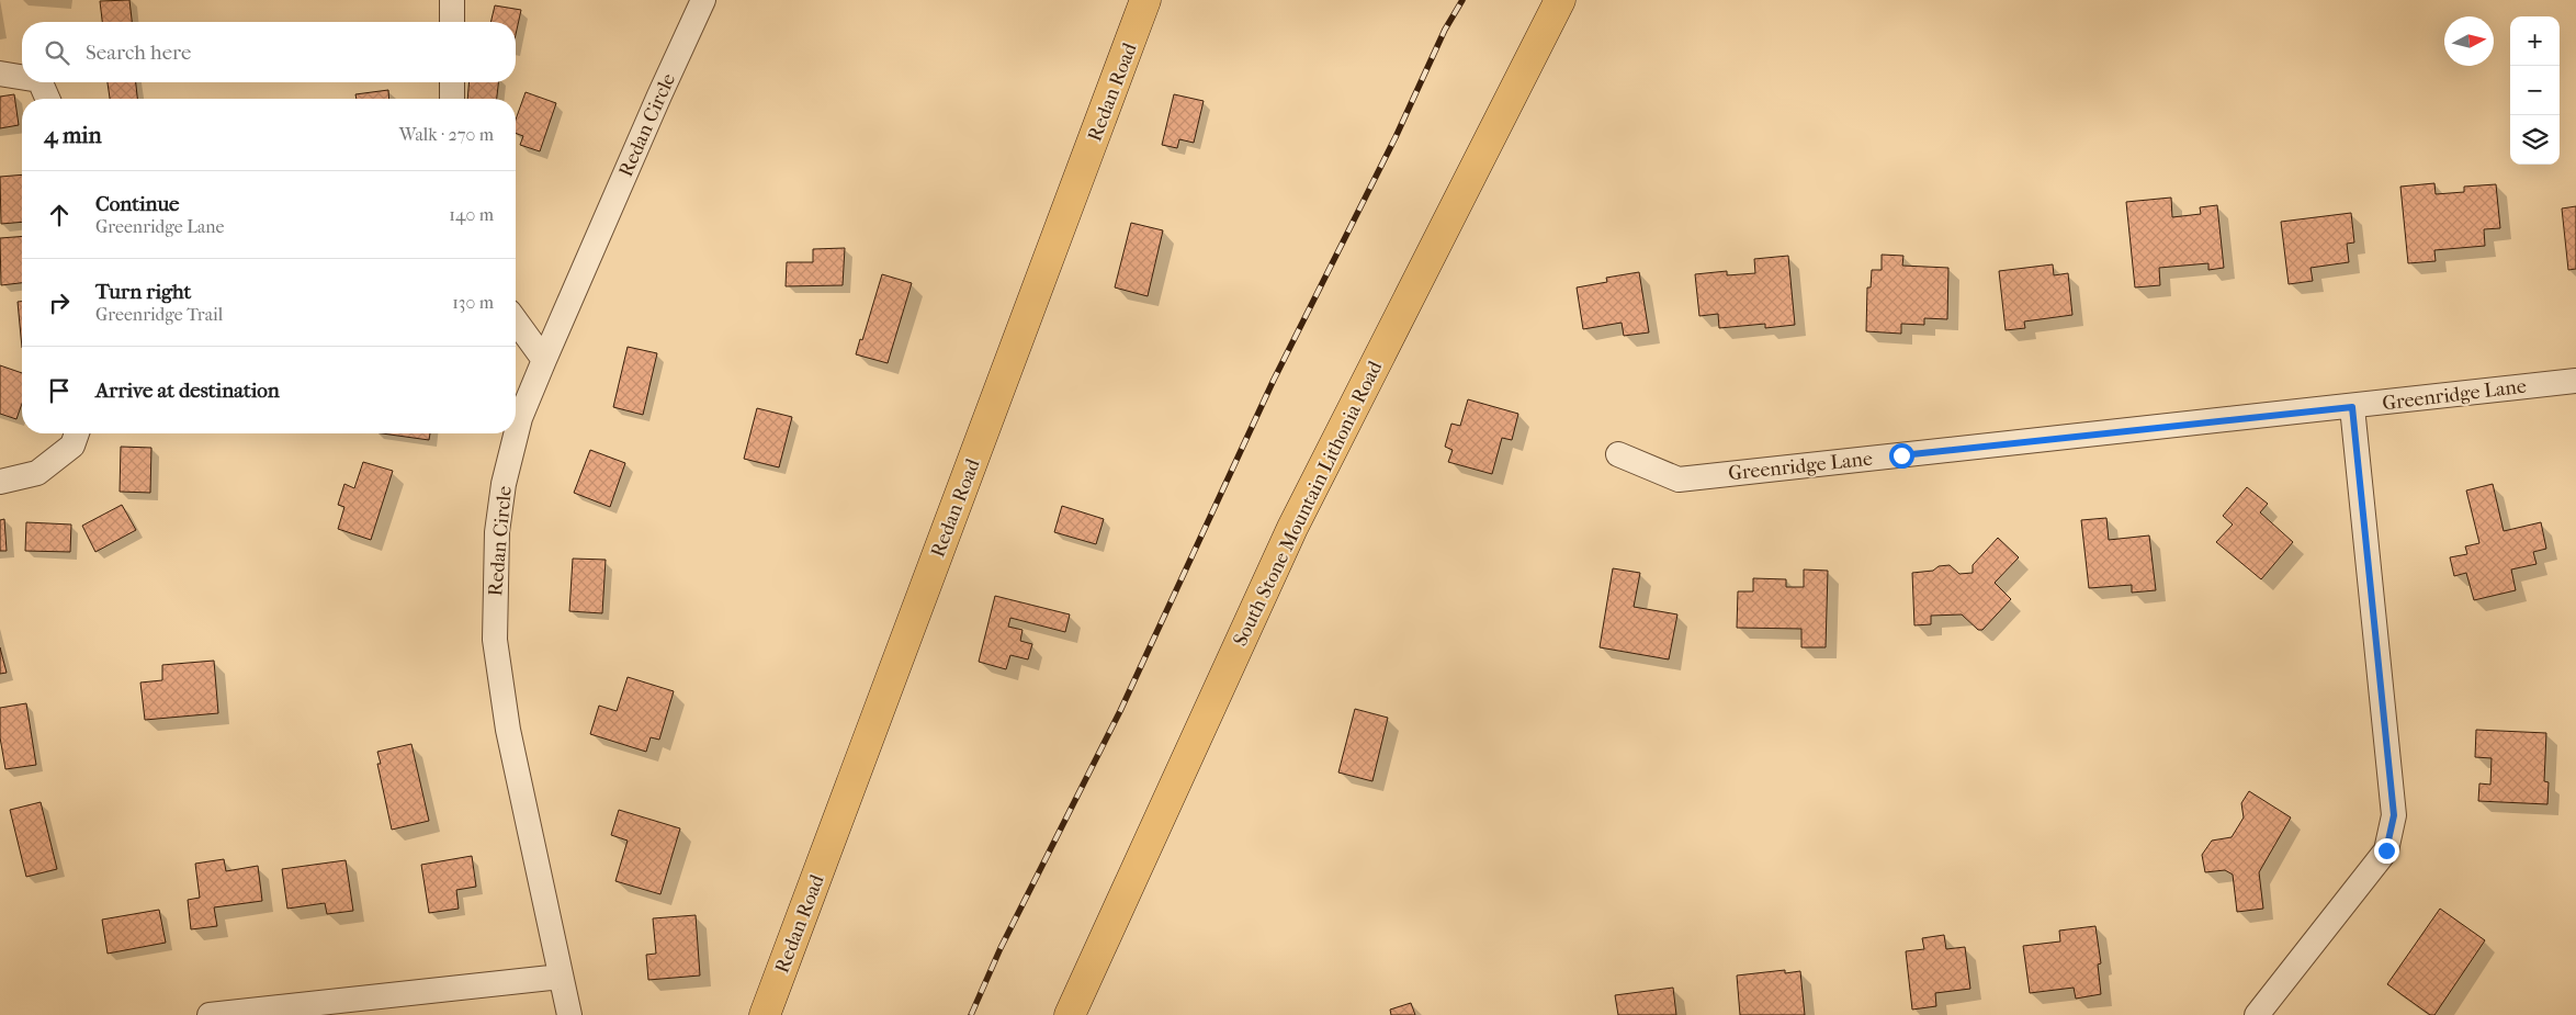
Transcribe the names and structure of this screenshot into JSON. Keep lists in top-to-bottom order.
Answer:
{
  "streets": {
    "main road": ["Redan Road", "South Stone Mountain Lithonia Road"],
    "street": ["Redan Circle", "Greenridge Lane"]
  },
  "north": "right",
  "page": {
    "map_buttons": ["+", "−"],
    "search": "Search here",
    "heading": ["4 min", "Walk · 270 m"],
    "list": [
      ["Continue", "Greenridge Lane", "140 m"],
      ["Turn right", "Greenridge Trail", "130 m"],
      "Arrive at destination"
    ]
  }
}
